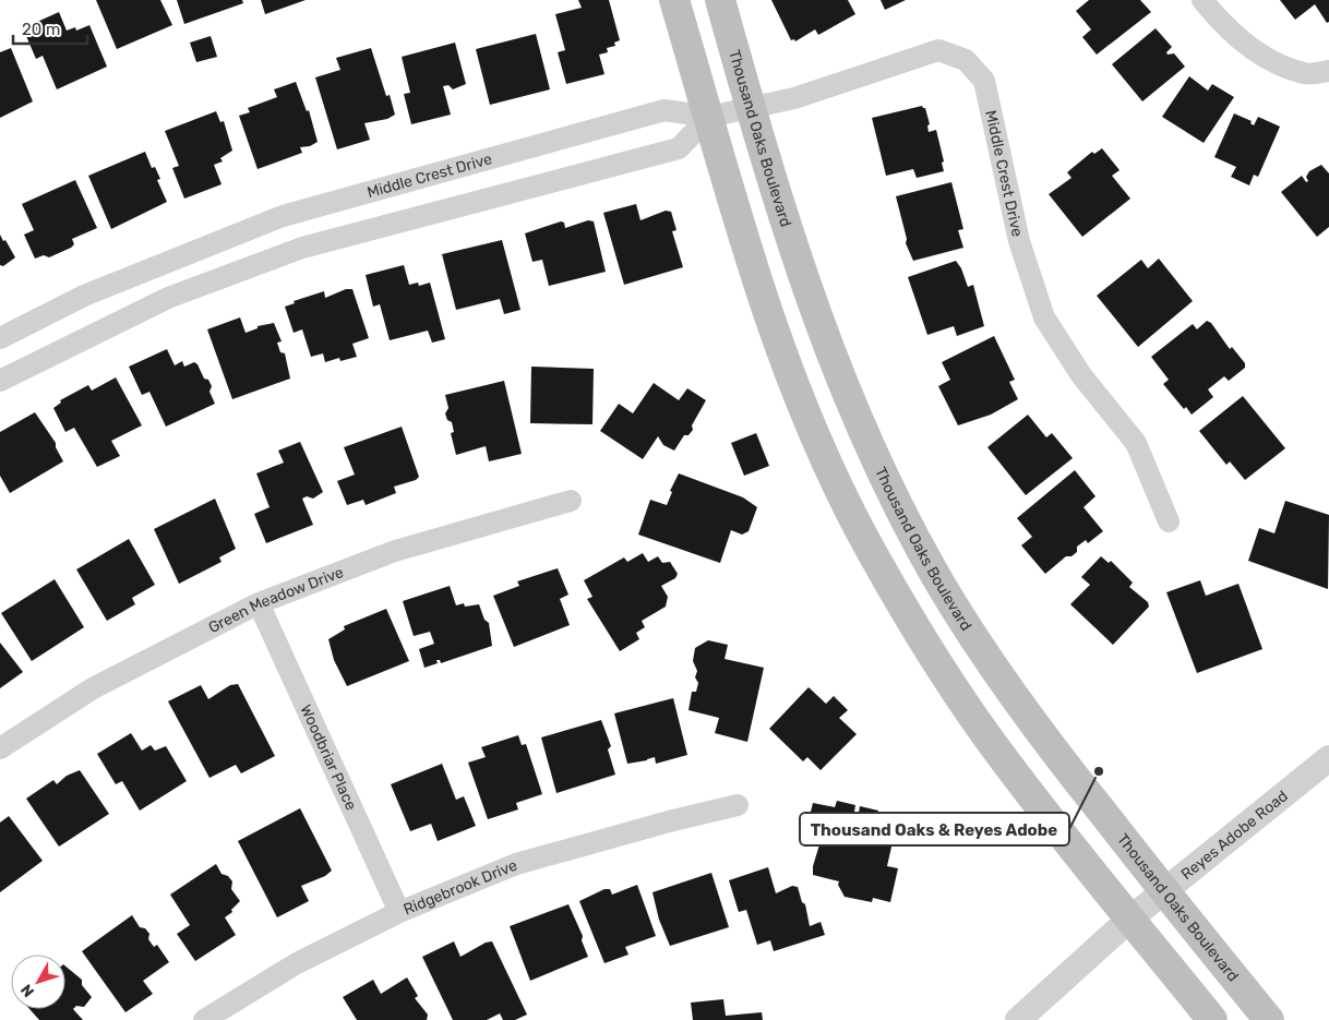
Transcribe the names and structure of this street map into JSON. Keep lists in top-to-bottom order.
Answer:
{
  "streets": {
    "main road": ["Thousand Oaks Boulevard"],
    "street": [
      "Middle Crest Drive",
      "Green Meadow Drive",
      "Woodbriar Place",
      "Reyes Adobe Road",
      "Ridgebrook Drive"
    ]
  },
  "crossings": [
    ["Thousand Oaks Boulevard", "Middle Crest Drive"],
    ["Thousand Oaks Boulevard", "Reyes Adobe Road"],
    ["Green Meadow Drive", "Woodbriar Place"],
    ["Woodbriar Place", "Ridgebrook Drive"]
  ],
  "places": ["Thousand Oaks & Reyes Adobe"],
  "scale_bar": "20 m",
  "north": "bottom left"
}
